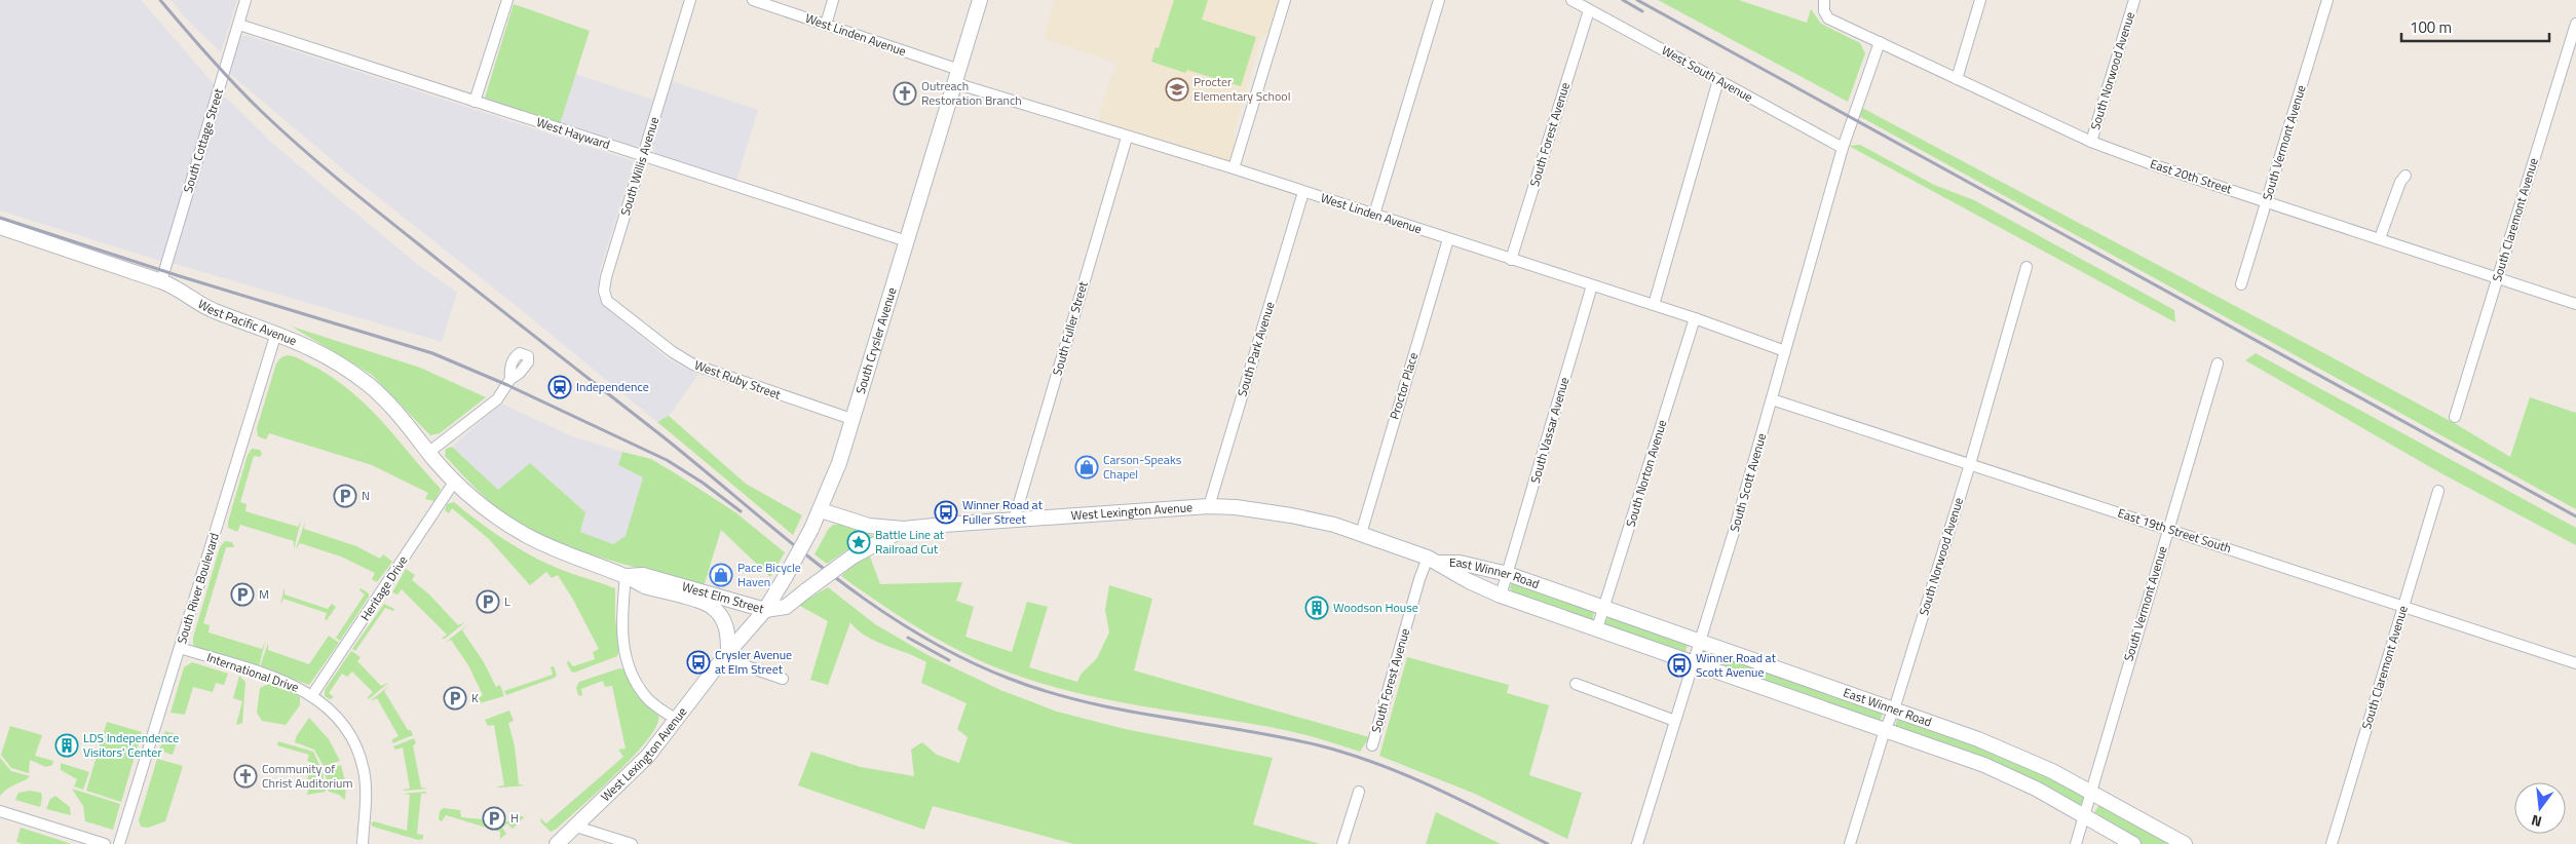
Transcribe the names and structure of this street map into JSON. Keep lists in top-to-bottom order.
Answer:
{
  "streets": {
    "street": [
      "West Linden Avenue",
      "South Norwood Avenue",
      "West South Avenue",
      "West Hayward",
      "South Forest Avenue",
      "South Cottage Street",
      "South Vermont Avenue",
      "South Willis Avenue",
      "East 20th Street",
      "South Claremont Avenue",
      "West Pacific Avenue",
      "South Fuller Street",
      "South Crysler Avenue",
      "South Park Avenue",
      "West Ruby Street",
      "Proctor Place",
      "South Vassar Avenue",
      "South Norton Avenue",
      "South Scott Avenue",
      "West Lexington Avenue",
      "East 19th Street South",
      "East Winner Road",
      "South River Boulevard",
      "Heritage Drive",
      "West Elm Street",
      "International Drive"
    ]
  },
  "crossings": [
    ["West Linden Avenue", "South Forest Avenue"],
    ["West Linden Avenue", "South Fuller Street"],
    ["West Linden Avenue", "South Crysler Avenue"],
    ["West Linden Avenue", "South Park Avenue"],
    ["West Linden Avenue", "Proctor Place"],
    ["West Linden Avenue", "South Vassar Avenue"],
    ["West Linden Avenue", "South Norton Avenue"],
    ["West Linden Avenue", "South Scott Avenue"],
    ["South Norwood Avenue", "East 20th Street"],
    ["South Norwood Avenue", "East 19th Street South"],
    ["South Norwood Avenue", "East Winner Road"],
    ["West South Avenue", "South Forest Avenue"],
    ["West South Avenue", "South Scott Avenue"],
    ["West Hayward", "South Cottage Street"],
    ["West Hayward", "South Willis Avenue"],
    ["West Hayward", "South Crysler Avenue"],
    ["South Forest Avenue", "West Lexington Avenue"],
    ["South Forest Avenue", "East Winner Road"],
    ["South Cottage Street", "West Pacific Avenue"],
    ["South Vermont Avenue", "East 20th Street"],
    ["South Vermont Avenue", "East 19th Street South"],
    ["South Vermont Avenue", "East Winner Road"],
    ["South Willis Avenue", "West Ruby Street"],
    ["East 20th Street", "South Claremont Avenue"],
    ["East 20th Street", "South Scott Avenue"],
    ["South Claremont Avenue", "East 19th Street South"],
    ["West Pacific Avenue", "South River Boulevard"],
    ["West Pacific Avenue", "Heritage Drive"],
    ["West Pacific Avenue", "West Elm Street"],
    ["South Fuller Street", "West Lexington Avenue"],
    ["South Crysler Avenue", "West Ruby Street"],
    ["South Crysler Avenue", "West Lexington Avenue"],
    ["South Crysler Avenue", "West Elm Street"],
    ["South Park Avenue", "West Lexington Avenue"],
    ["Proctor Place", "West Lexington Avenue"],
    ["South Vassar Avenue", "East Winner Road"],
    ["South Norton Avenue", "East Winner Road"],
    ["South Scott Avenue", "East 19th Street South"],
    ["South Scott Avenue", "East Winner Road"],
    ["West Lexington Avenue", "East Winner Road"],
    ["West Lexington Avenue", "West Elm Street"],
    ["South River Boulevard", "International Drive"],
    ["Heritage Drive", "West Elm Street"],
    ["Heritage Drive", "International Drive"]
  ],
  "places": {
    "school or university": ["Procter Elementary School"],
    "church": ["Outreach Restoration Branch", "Community of Christ Auditorium"],
    "station": ["Independence"],
    "shop": ["Carson-Speaks Chapel", "Pace Bicycle Haven"],
    "parking": [
      "N",
      "M",
      "L",
      "K",
      "H"
    ],
    "bus stop": ["Winner Road at Fuller Street", "Crysler Avenue at Elm Street", "Winner Road at Scott Avenue"],
    "place": ["Battle Line at Railroad Cut"],
    "building": ["Woodson House", "LDS Independence Visitors' Center"]
  },
  "scale_bar": "100 m",
  "north": "bottom"
}
